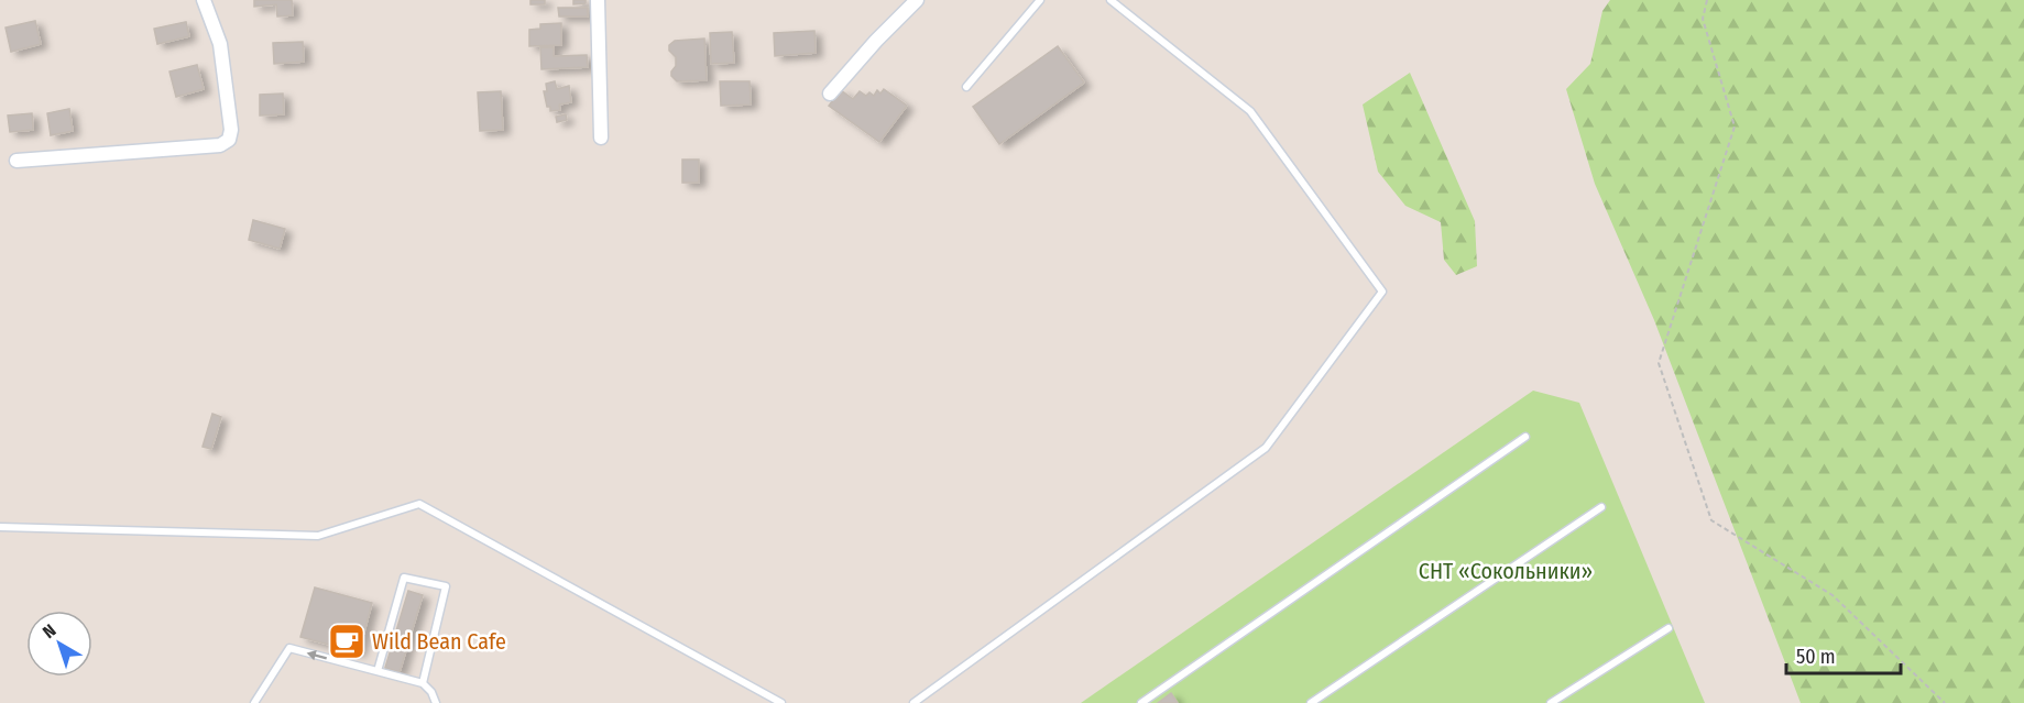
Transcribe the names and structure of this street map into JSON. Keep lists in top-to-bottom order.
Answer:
{
  "parks": ["СНТ «Сокольники»"],
  "places": {
    "cafe": ["Wild Bean Cafe"]
  },
  "scale_bar": "50 m",
  "north": "top left"
}
